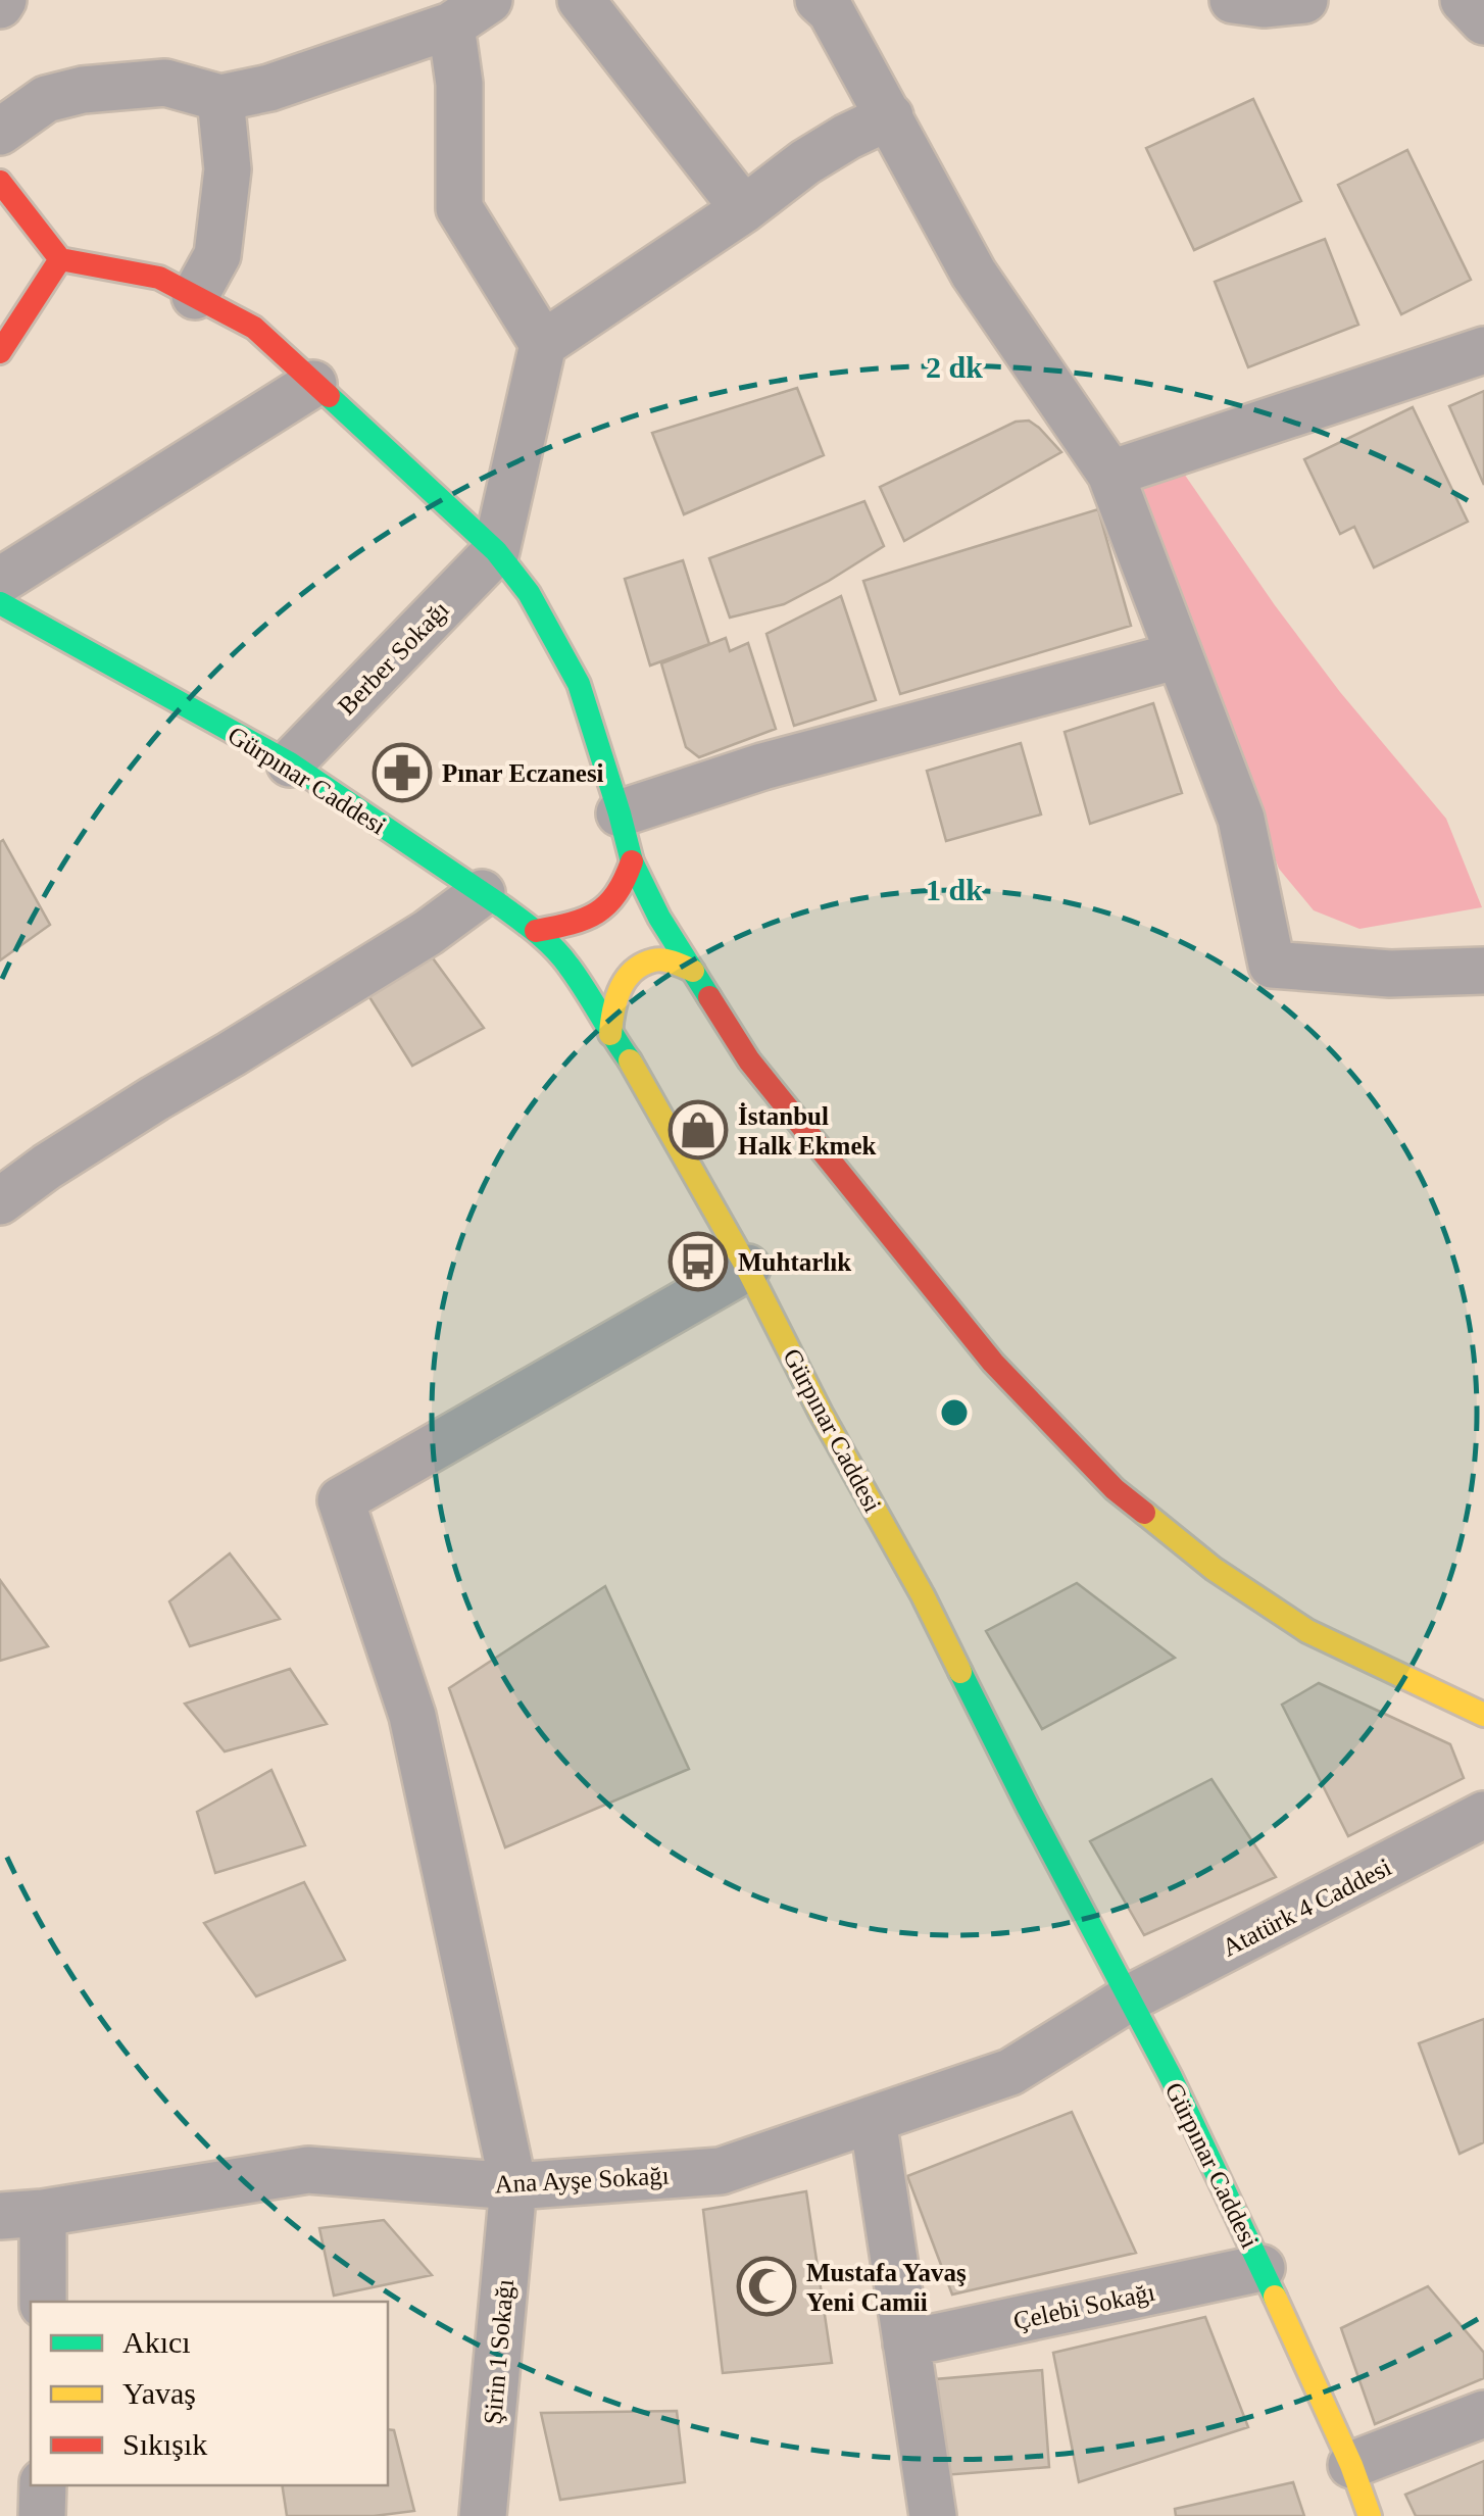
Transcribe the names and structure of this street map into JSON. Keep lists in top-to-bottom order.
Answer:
{
  "streets": {
    "main road": ["Gürpınar Caddesi"],
    "street": [
      "Berber Sokağı",
      "Atatürk 4 Caddesi",
      "Ana Ayşe Sokağı",
      "Çelebi Sokağı",
      "Şirin 1 Sokağı"
    ]
  },
  "crossings": [
    ["Berber Sokağı", "Gürpınar Caddesi"],
    ["Gürpınar Caddesi", "Atatürk 4 Caddesi"],
    ["Gürpınar Caddesi", "Ana Ayşe Sokağı"],
    ["Gürpınar Caddesi", "Çelebi Sokağı"],
    ["Gürpınar Caddesi", "Şirin 1 Sokağı"],
    ["Atatürk 4 Caddesi", "Ana Ayşe Sokağı"],
    ["Ana Ayşe Sokağı", "Şirin 1 Sokağı"]
  ],
  "places": {
    "pharmacy": ["Pınar Eczanesi"],
    "shop": ["İstanbul Halk Ekmek"],
    "bus stop": ["Muhtarlık"],
    "mosque": ["Mustafa Yavaş Yeni Camii"]
  },
  "legend": ["Akıcı", "Yavaş", "Sıkışık"],
  "rings": ["2 dk", "1 dk"]
}
